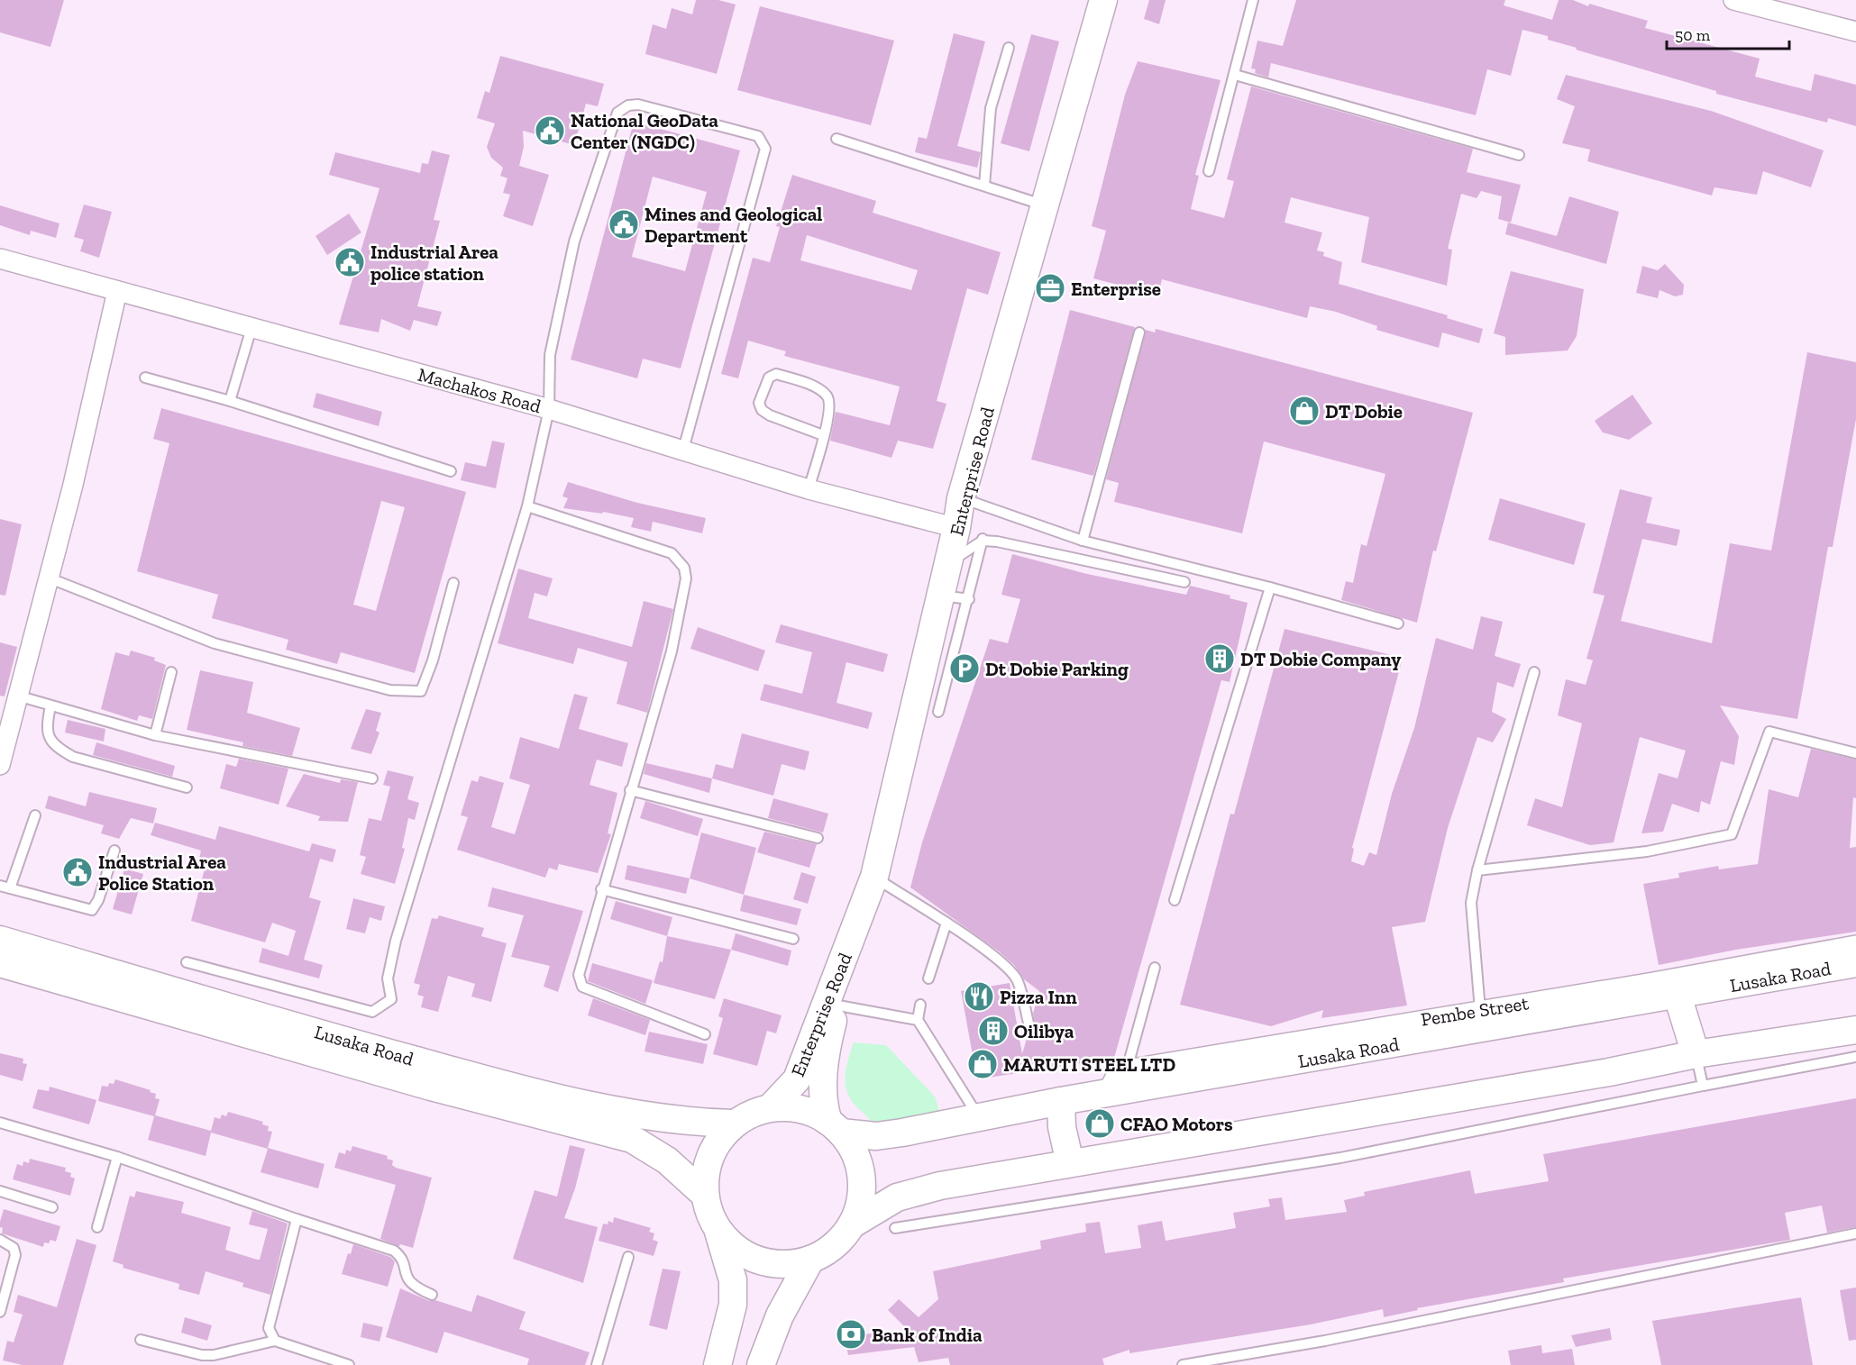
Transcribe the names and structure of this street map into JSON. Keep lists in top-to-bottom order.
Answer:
{
  "streets": {
    "main road": ["Enterprise Road", "Lusaka Road"],
    "street": ["Machakos Road", "Pembe Street"]
  },
  "crossings": [
    ["Machakos Road", "Enterprise Road"],
    ["Enterprise Road", "Lusaka Road"],
    ["Lusaka Road", "Pembe Street"]
  ],
  "places": {
    "public building": [
      "National GeoData Center (NGDC)",
      "Mines and Geological Department",
      "Industrial Area police station",
      "Industrial Area Police Station"
    ],
    "office": ["Enterprise"],
    "shop": ["DT Dobie", "MARUTI STEEL LTD", "CFAO Motors"],
    "building": ["DT Dobie Company", "Oilibya"],
    "parking": ["Dt Dobie Parking"],
    "restaurant": ["Pizza Inn"],
    "bank": ["Bank of India"]
  },
  "scale_bar": "50 m"
}
